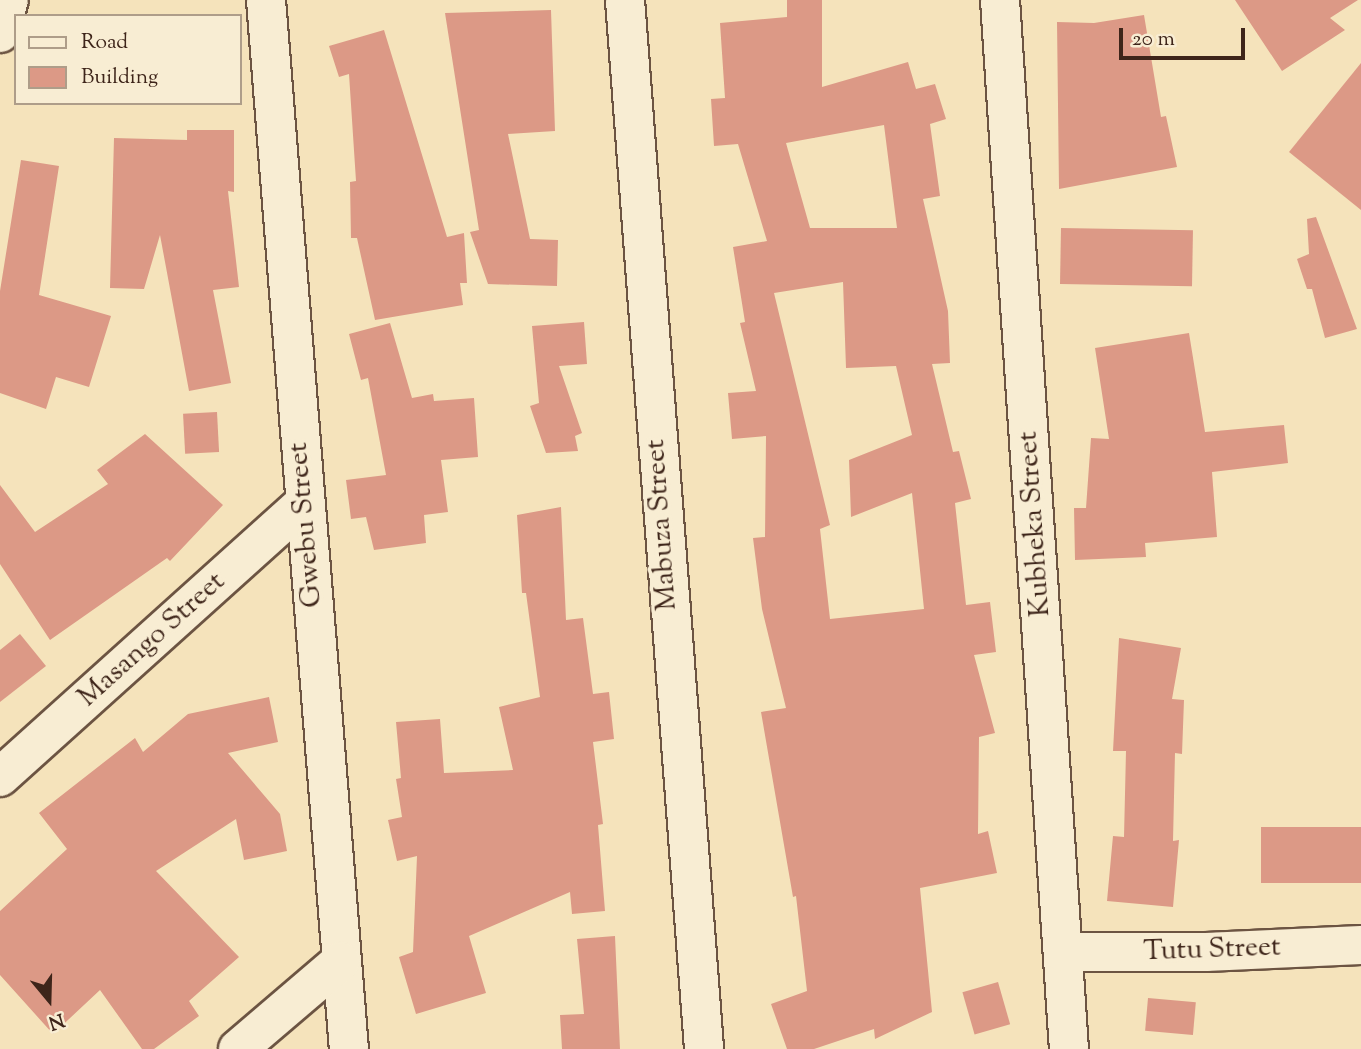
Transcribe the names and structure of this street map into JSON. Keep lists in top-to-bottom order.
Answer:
{
  "streets": {
    "street": [
      "Kubheka Street",
      "Gwebu Street",
      "Mabuza Street",
      "Masango Street",
      "Tutu Street"
    ]
  },
  "crossings": [
    ["Kubheka Street", "Tutu Street"],
    ["Gwebu Street", "Masango Street"]
  ],
  "legend": ["Road", "Building"],
  "scale_bar": "20 m",
  "north": "bottom"
}
